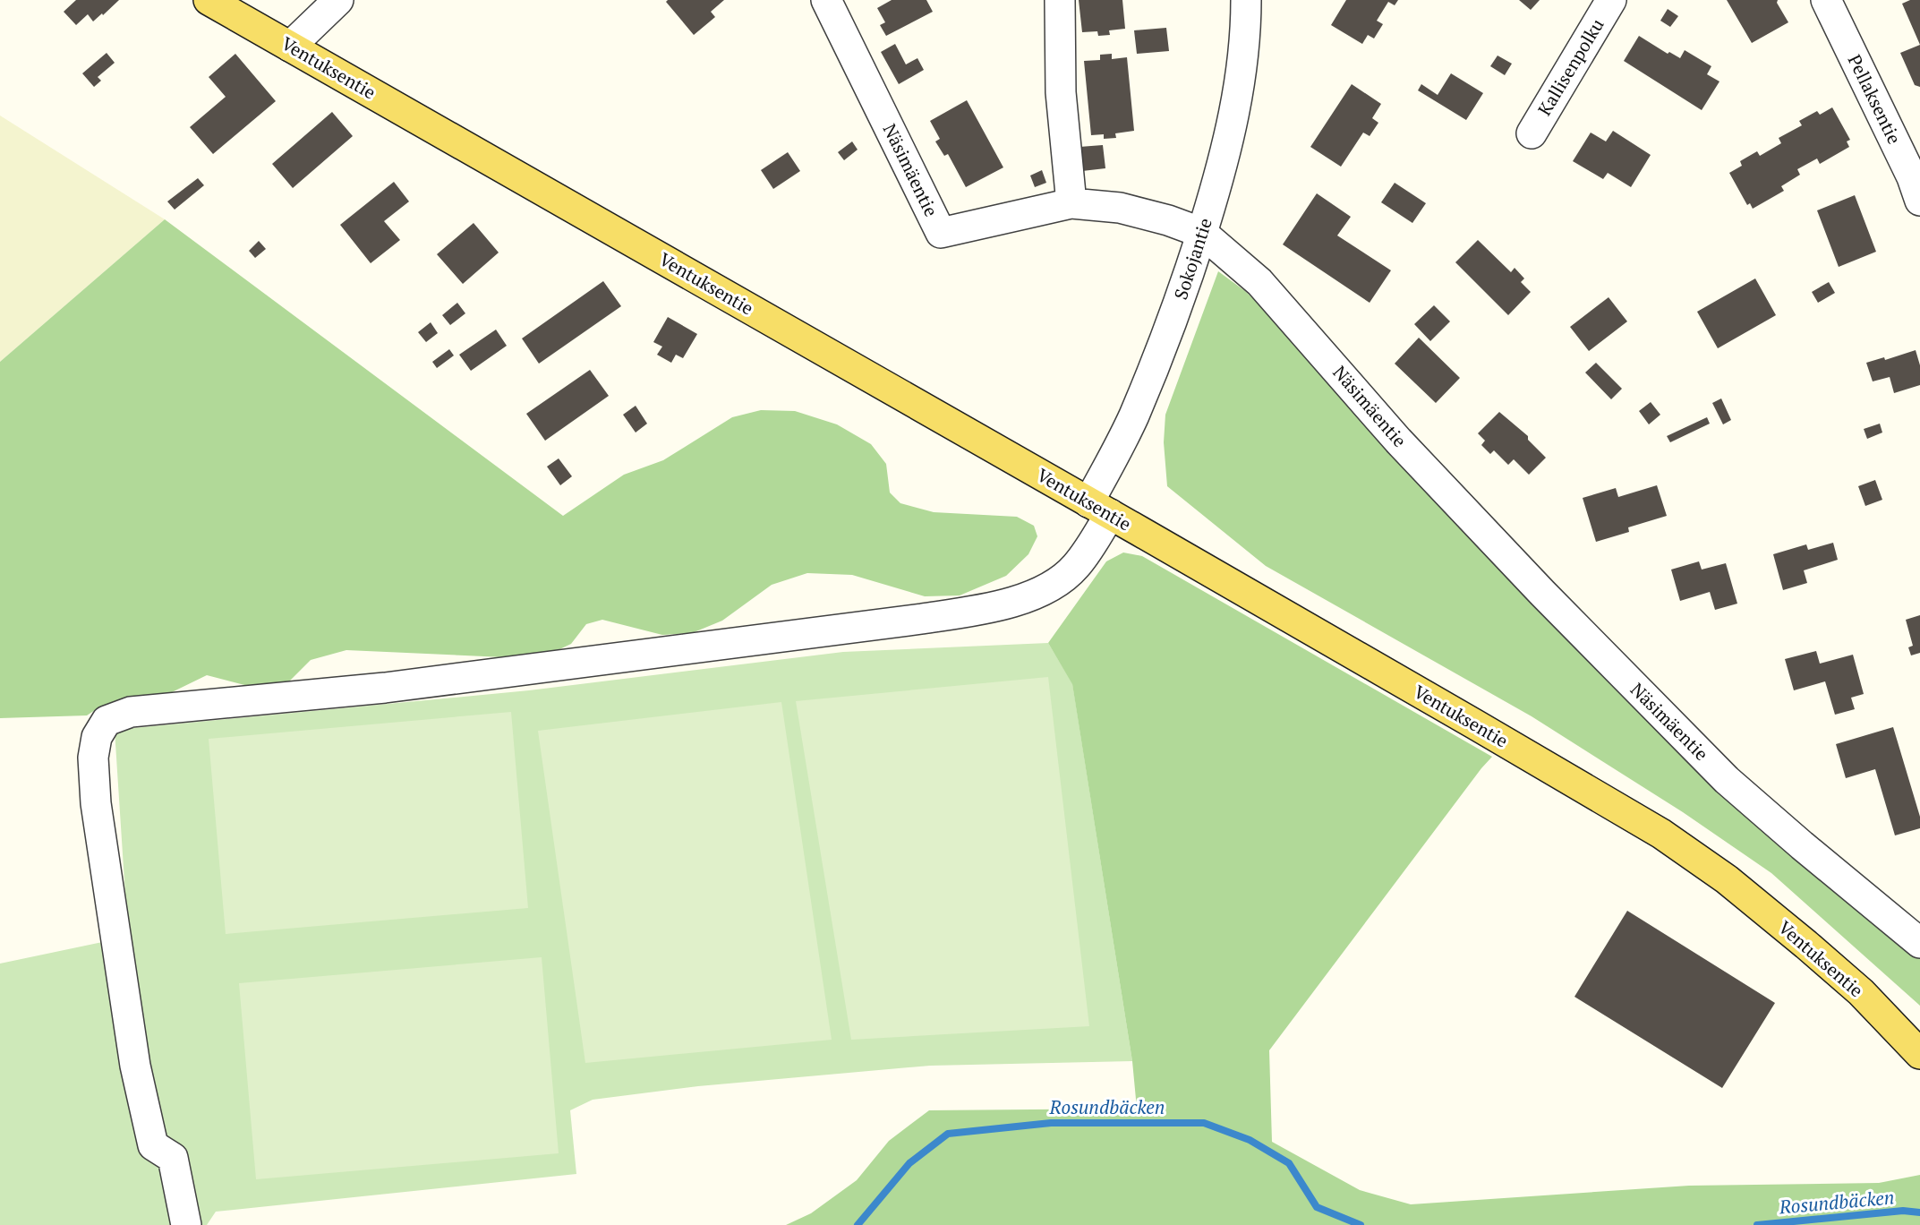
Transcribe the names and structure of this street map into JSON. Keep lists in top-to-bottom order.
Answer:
{
  "streets": {
    "main road": ["Ventuksentie"],
    "street": [
      "Kallisenpolku",
      "Pellaksentie",
      "Näsimäentie",
      "Sokojantie"
    ]
  },
  "crossings": [
    ["Ventuksentie", "Sokojantie"],
    ["Näsimäentie", "Sokojantie"]
  ],
  "water": ["Rosundbäcken"]
}
